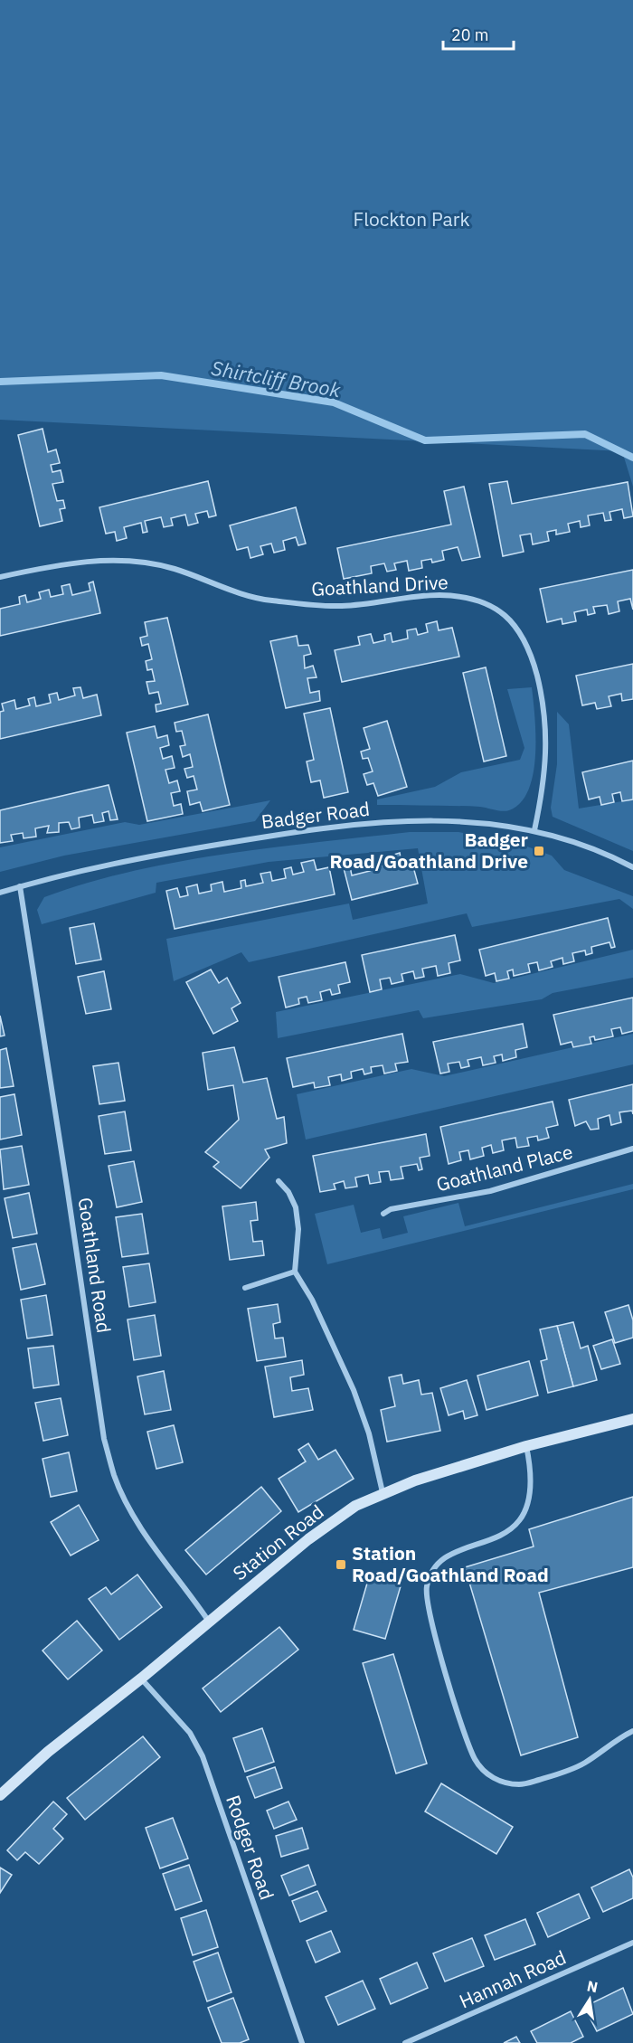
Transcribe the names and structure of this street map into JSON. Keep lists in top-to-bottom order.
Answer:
{
  "streets": {
    "main road": ["Station Road"],
    "street": [
      "Goathland Drive",
      "Badger Road",
      "Goathland Place",
      "Goathland Road",
      "Rodger Road",
      "Hannah Road"
    ]
  },
  "crossings": [
    ["Goathland Drive", "Badger Road"],
    ["Badger Road", "Goathland Road"],
    ["Goathland Road", "Station Road"],
    ["Station Road", "Rodger Road"]
  ],
  "water": ["Shirtcliff Brook"],
  "parks": ["Flockton Park"],
  "places": {
    "transit": ["Badger Road/Goathland Drive", "Station Road/Goathland Road"]
  },
  "scale_bar": "20 m",
  "north": "top"
}
